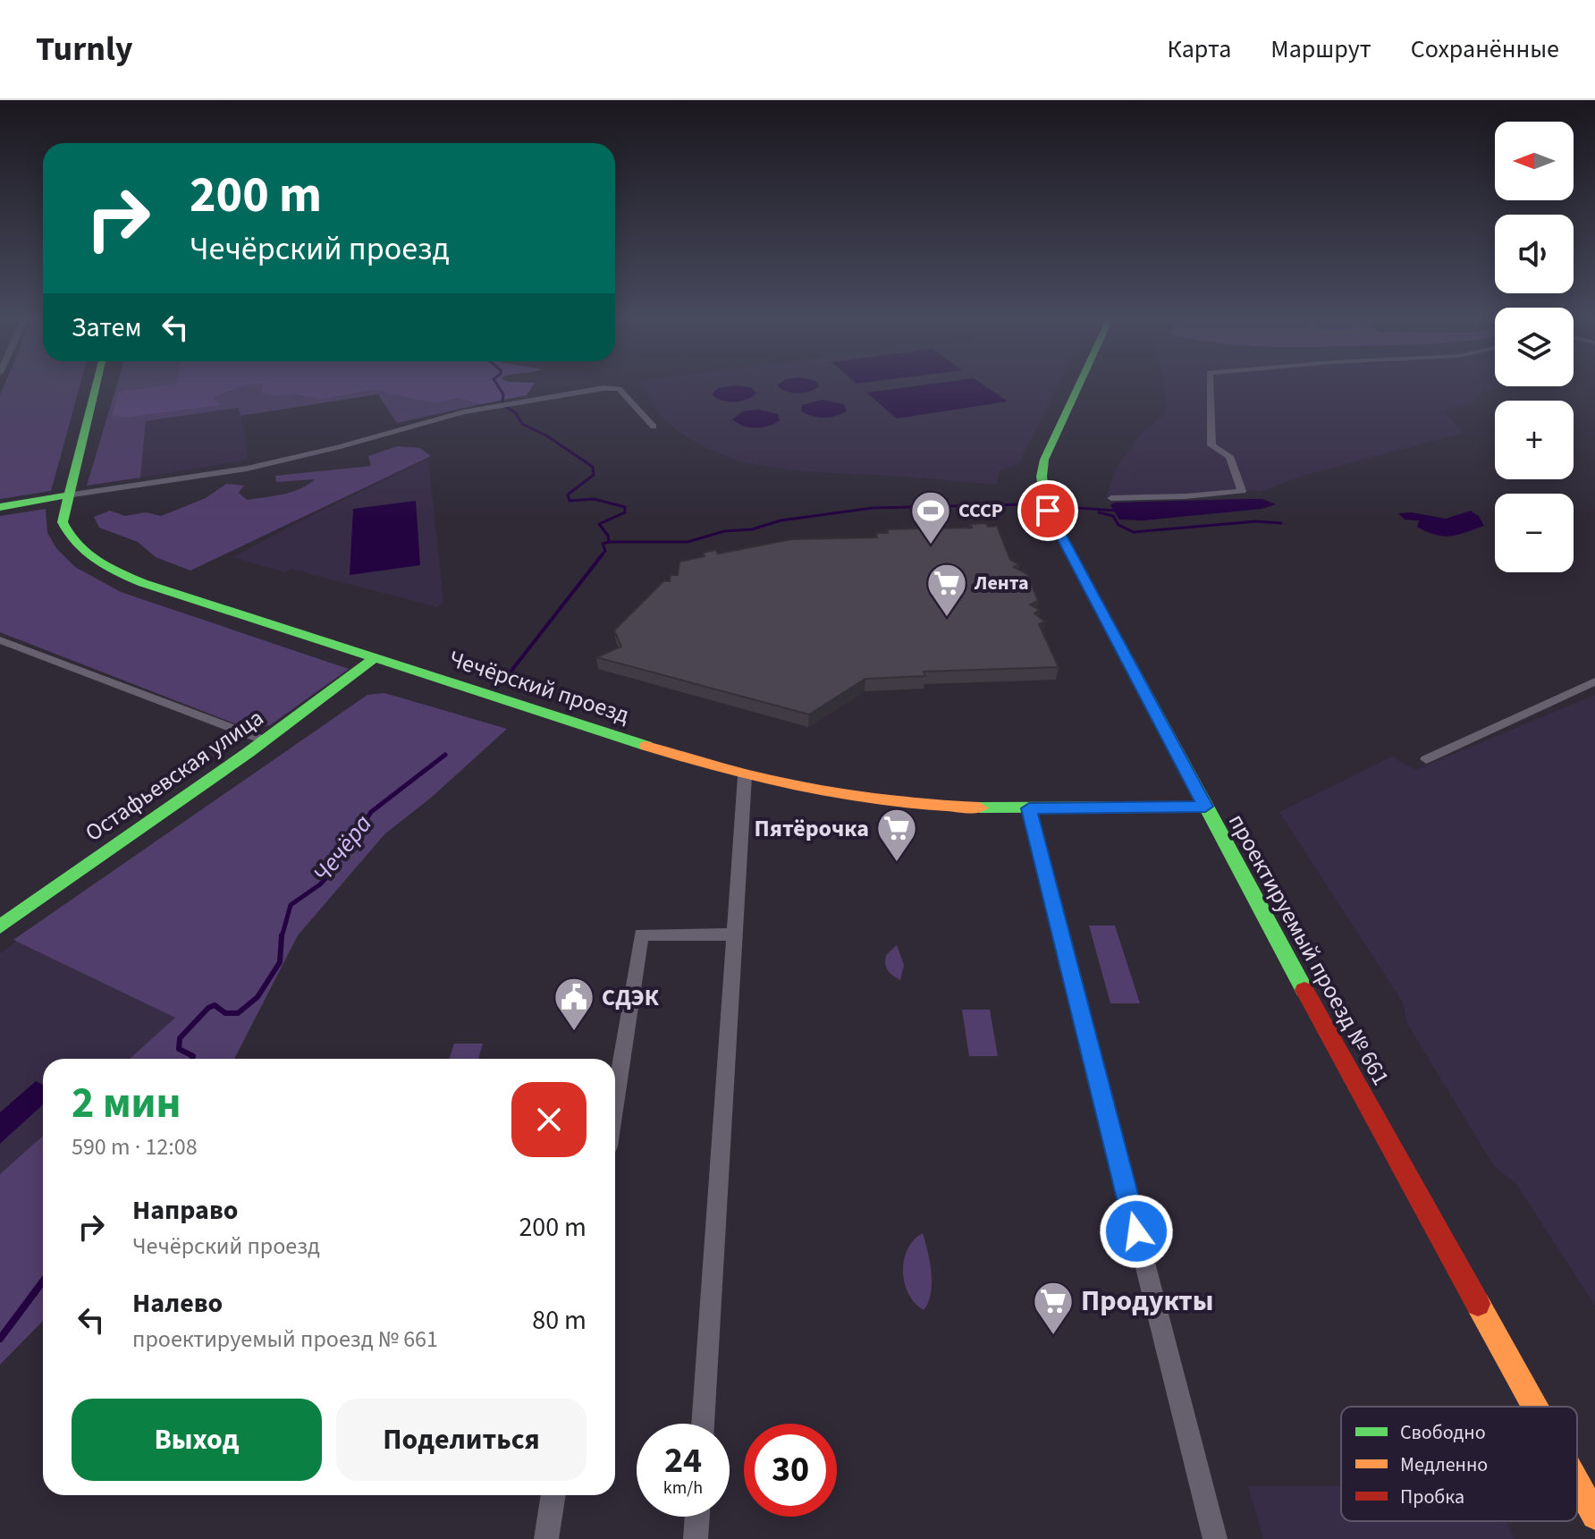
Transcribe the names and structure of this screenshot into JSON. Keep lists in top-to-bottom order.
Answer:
{
  "streets": {
    "main road": ["Чечёрский проезд", "Остафьевская улица", "проектируемый проезд № 661"]
  },
  "crossings": [
    ["Чечёрский проезд", "Остафьевская улица"],
    ["Чечёрский проезд", "проектируемый проезд № 661"]
  ],
  "water": ["Чечёра"],
  "places": {
    "sports": ["СССР"],
    "supermarket": ["Лента", "Пятёрочка", "Продукты"],
    "public building": ["СДЭК"]
  },
  "legend": ["Свободно", "Медленно", "Пробка"],
  "north": "left",
  "page": {
    "header": "Turnly",
    "nav": ["Карта", "Маршрут", "Сохранённые"],
    "map_buttons": ["+", "−"],
    "turn": ["200 m", "Чечёрский проезд"],
    "then": "Затем",
    "heading": ["2 мин", "590 m · 12:08"],
    "list": [
      {
        "name": "Направо",
        "note": "Чечёрский проезд",
        "value": "200 m"
      },
      {
        "name": "Налево",
        "note": "проектируемый проезд № 661",
        "value": "80 m"
      }
    ],
    "buttons": ["Выход", "Поделиться"],
    "speed": "24 km/h",
    "limit": "30"
  }
}
